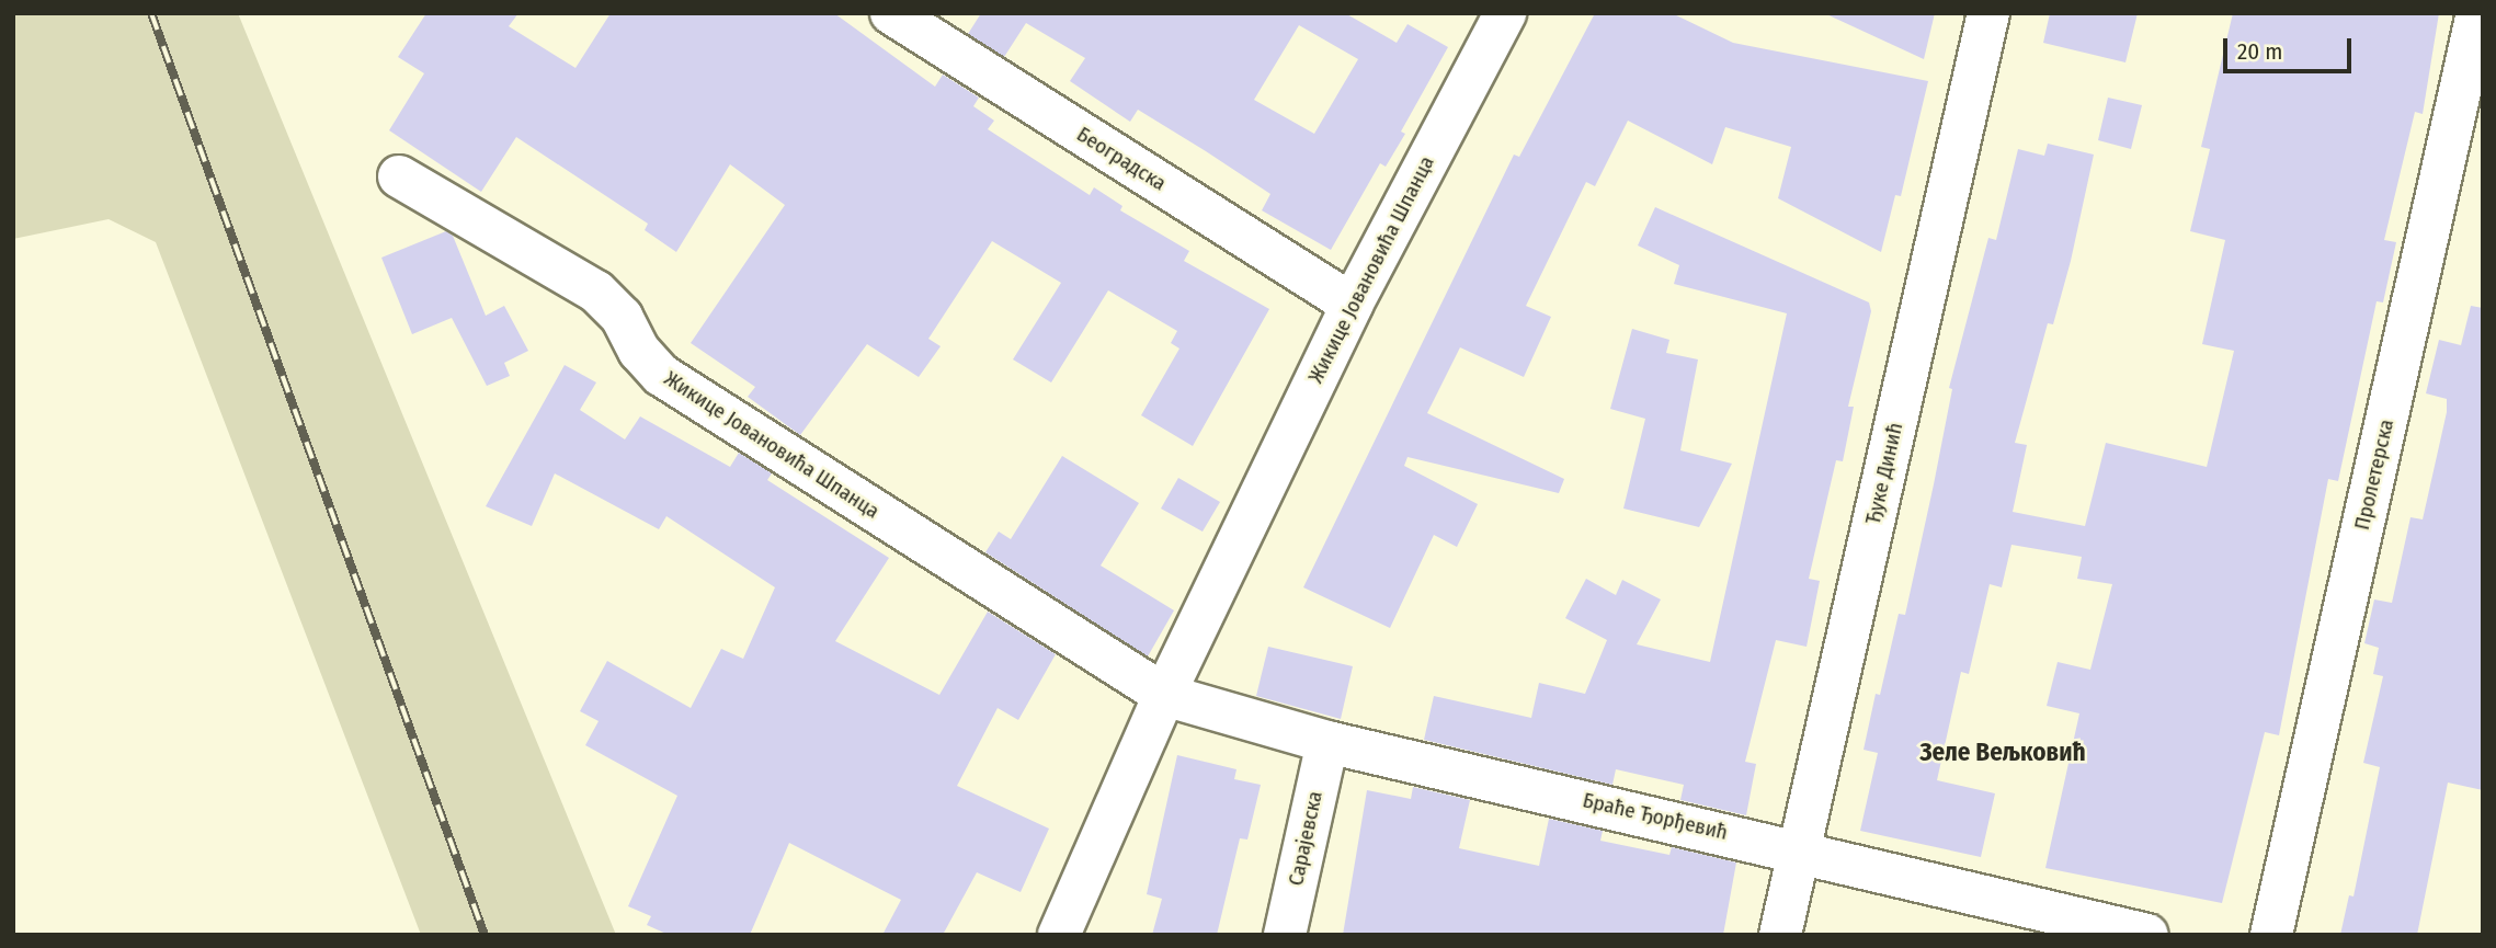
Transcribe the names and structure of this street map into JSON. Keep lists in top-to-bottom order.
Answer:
{
  "streets": {
    "street": [
      "Београдска",
      "Жикице Јовановића Шпанца",
      "Ђуке Динић",
      "Пролетерска",
      "Браће Ђорђевић",
      "Сарајевска"
    ]
  },
  "crossings": [
    ["Београдска", "Жикице Јовановића Шпанца"],
    ["Жикице Јовановића Шпанца", "Браће Ђорђевић"],
    ["Ђуке Динић", "Браће Ђорђевић"],
    ["Браће Ђорђевић", "Сарајевска"]
  ],
  "districts": ["Зеле Вељковић"],
  "scale_bar": "20 m"
}
